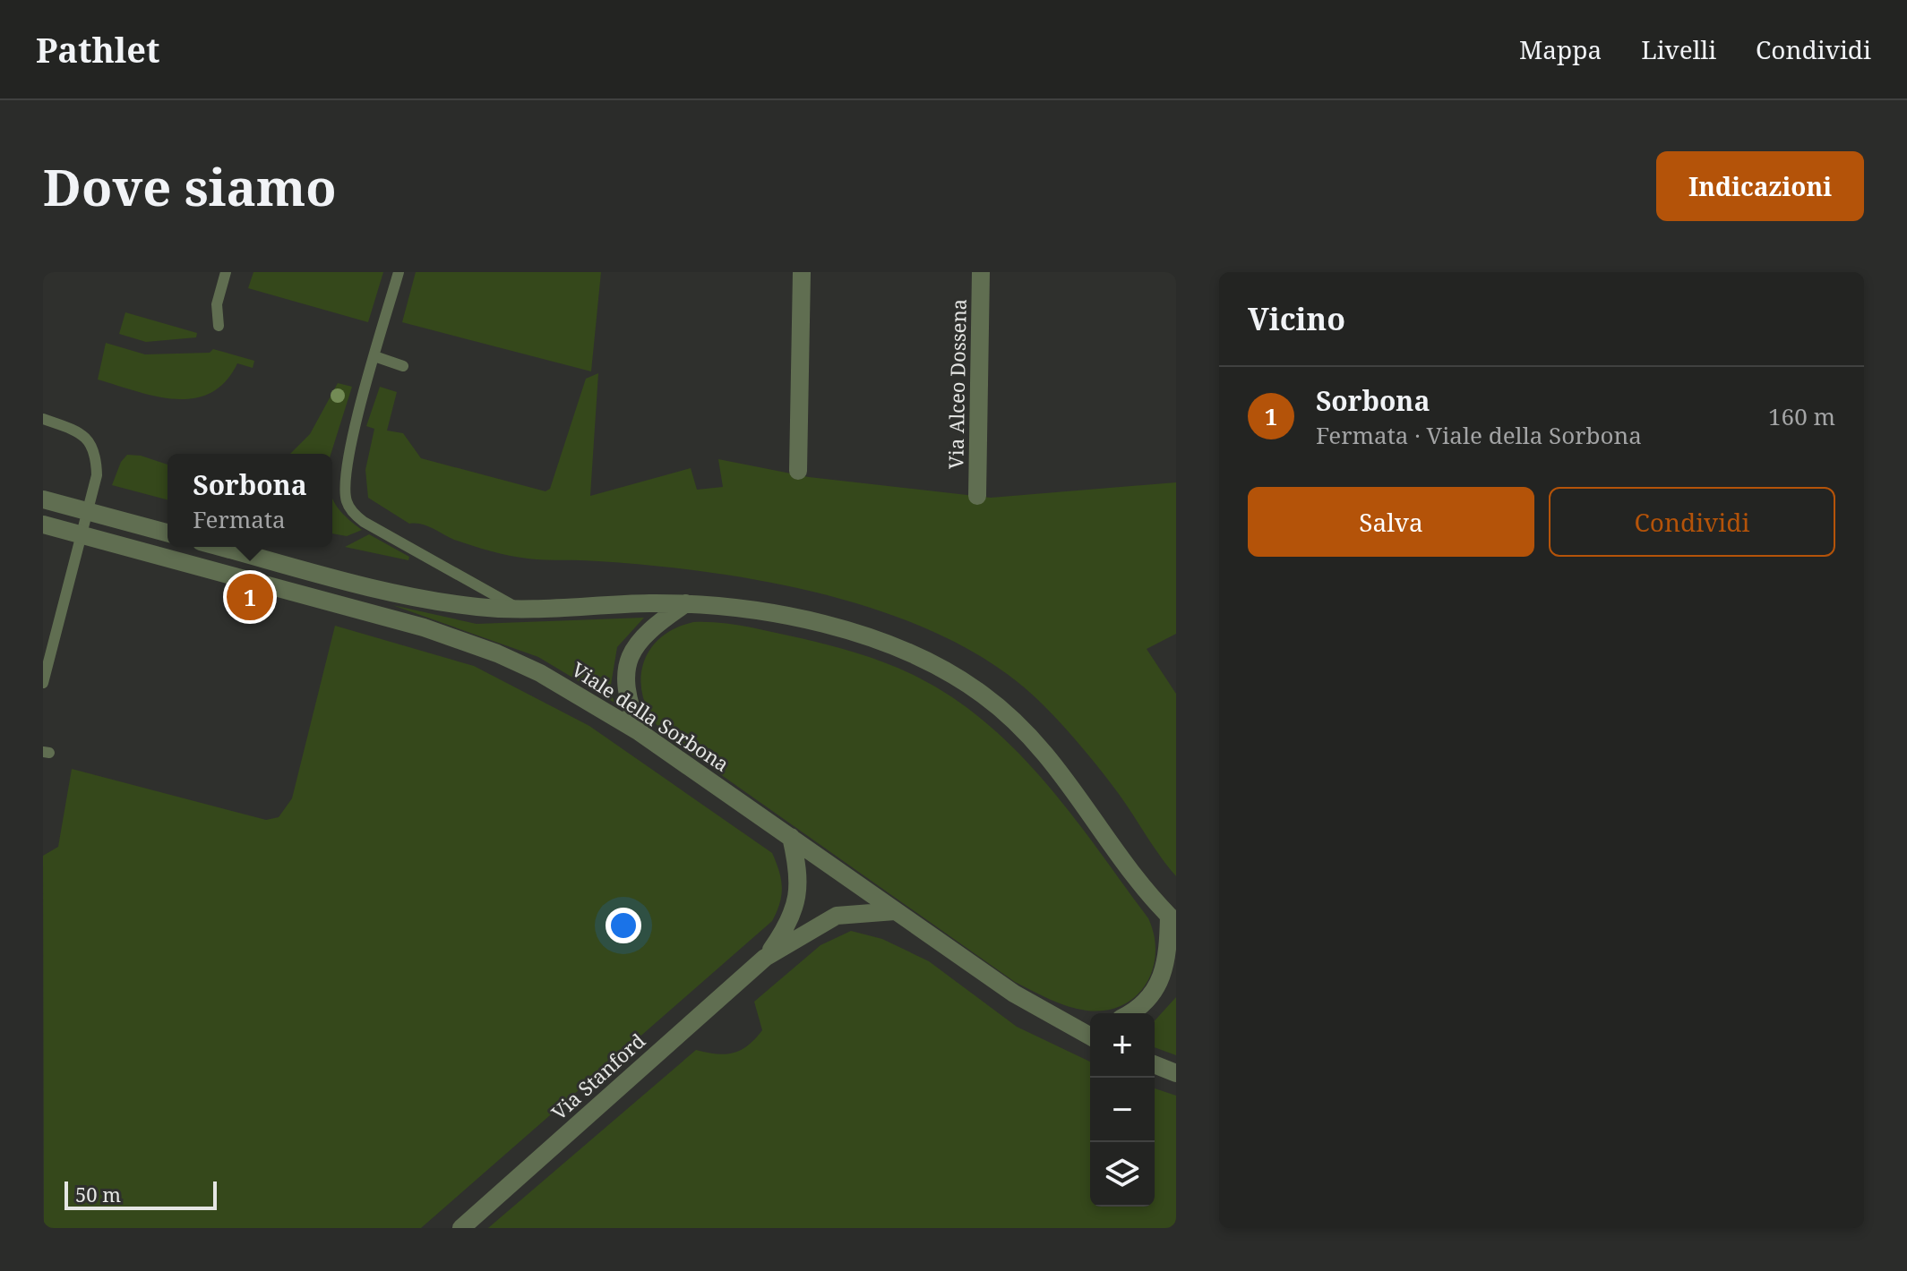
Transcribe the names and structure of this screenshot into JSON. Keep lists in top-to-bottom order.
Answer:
{
  "streets": {
    "street": ["Via Alceo Dossena", "Viale della Sorbona", "Via Stanford"]
  },
  "crossings": [
    ["Viale della Sorbona", "Via Stanford"]
  ],
  "scale_bar": "50 m",
  "page": {
    "header": "Pathlet",
    "nav": ["Mappa", "Livelli", "Condividi"],
    "buttons": [
      "Indicazioni",
      ["Salva", "Condividi"]
    ],
    "title": "Dove siamo",
    "heading": "Vicino",
    "list": [
      {
        "mark": "1",
        "name": "Sorbona",
        "note": "Fermata · Viale della Sorbona",
        "value": "160 m"
      }
    ],
    "popup": ["Sorbona", "Fermata"],
    "pins": "1",
    "map_buttons": ["+", "−"],
    "scale": "50 m"
  }
}
